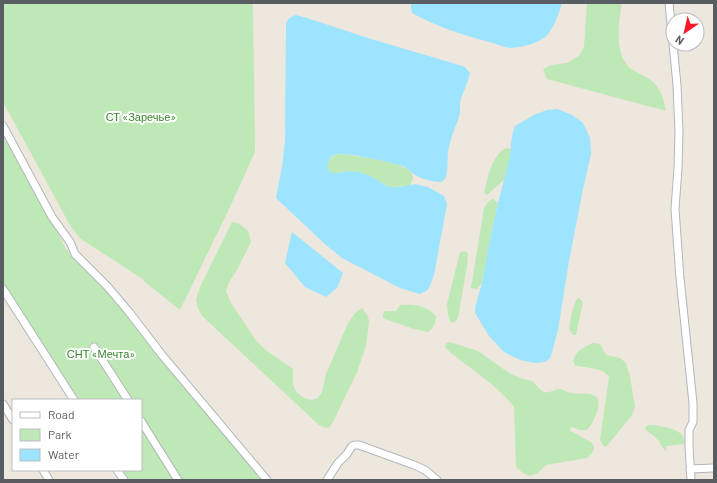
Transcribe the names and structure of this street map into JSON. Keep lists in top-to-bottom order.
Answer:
{
  "parks": ["СТ «Заречье»", "СНТ «Мечта»"],
  "legend": ["Road", "Park", "Water"],
  "north": "bottom left"
}
